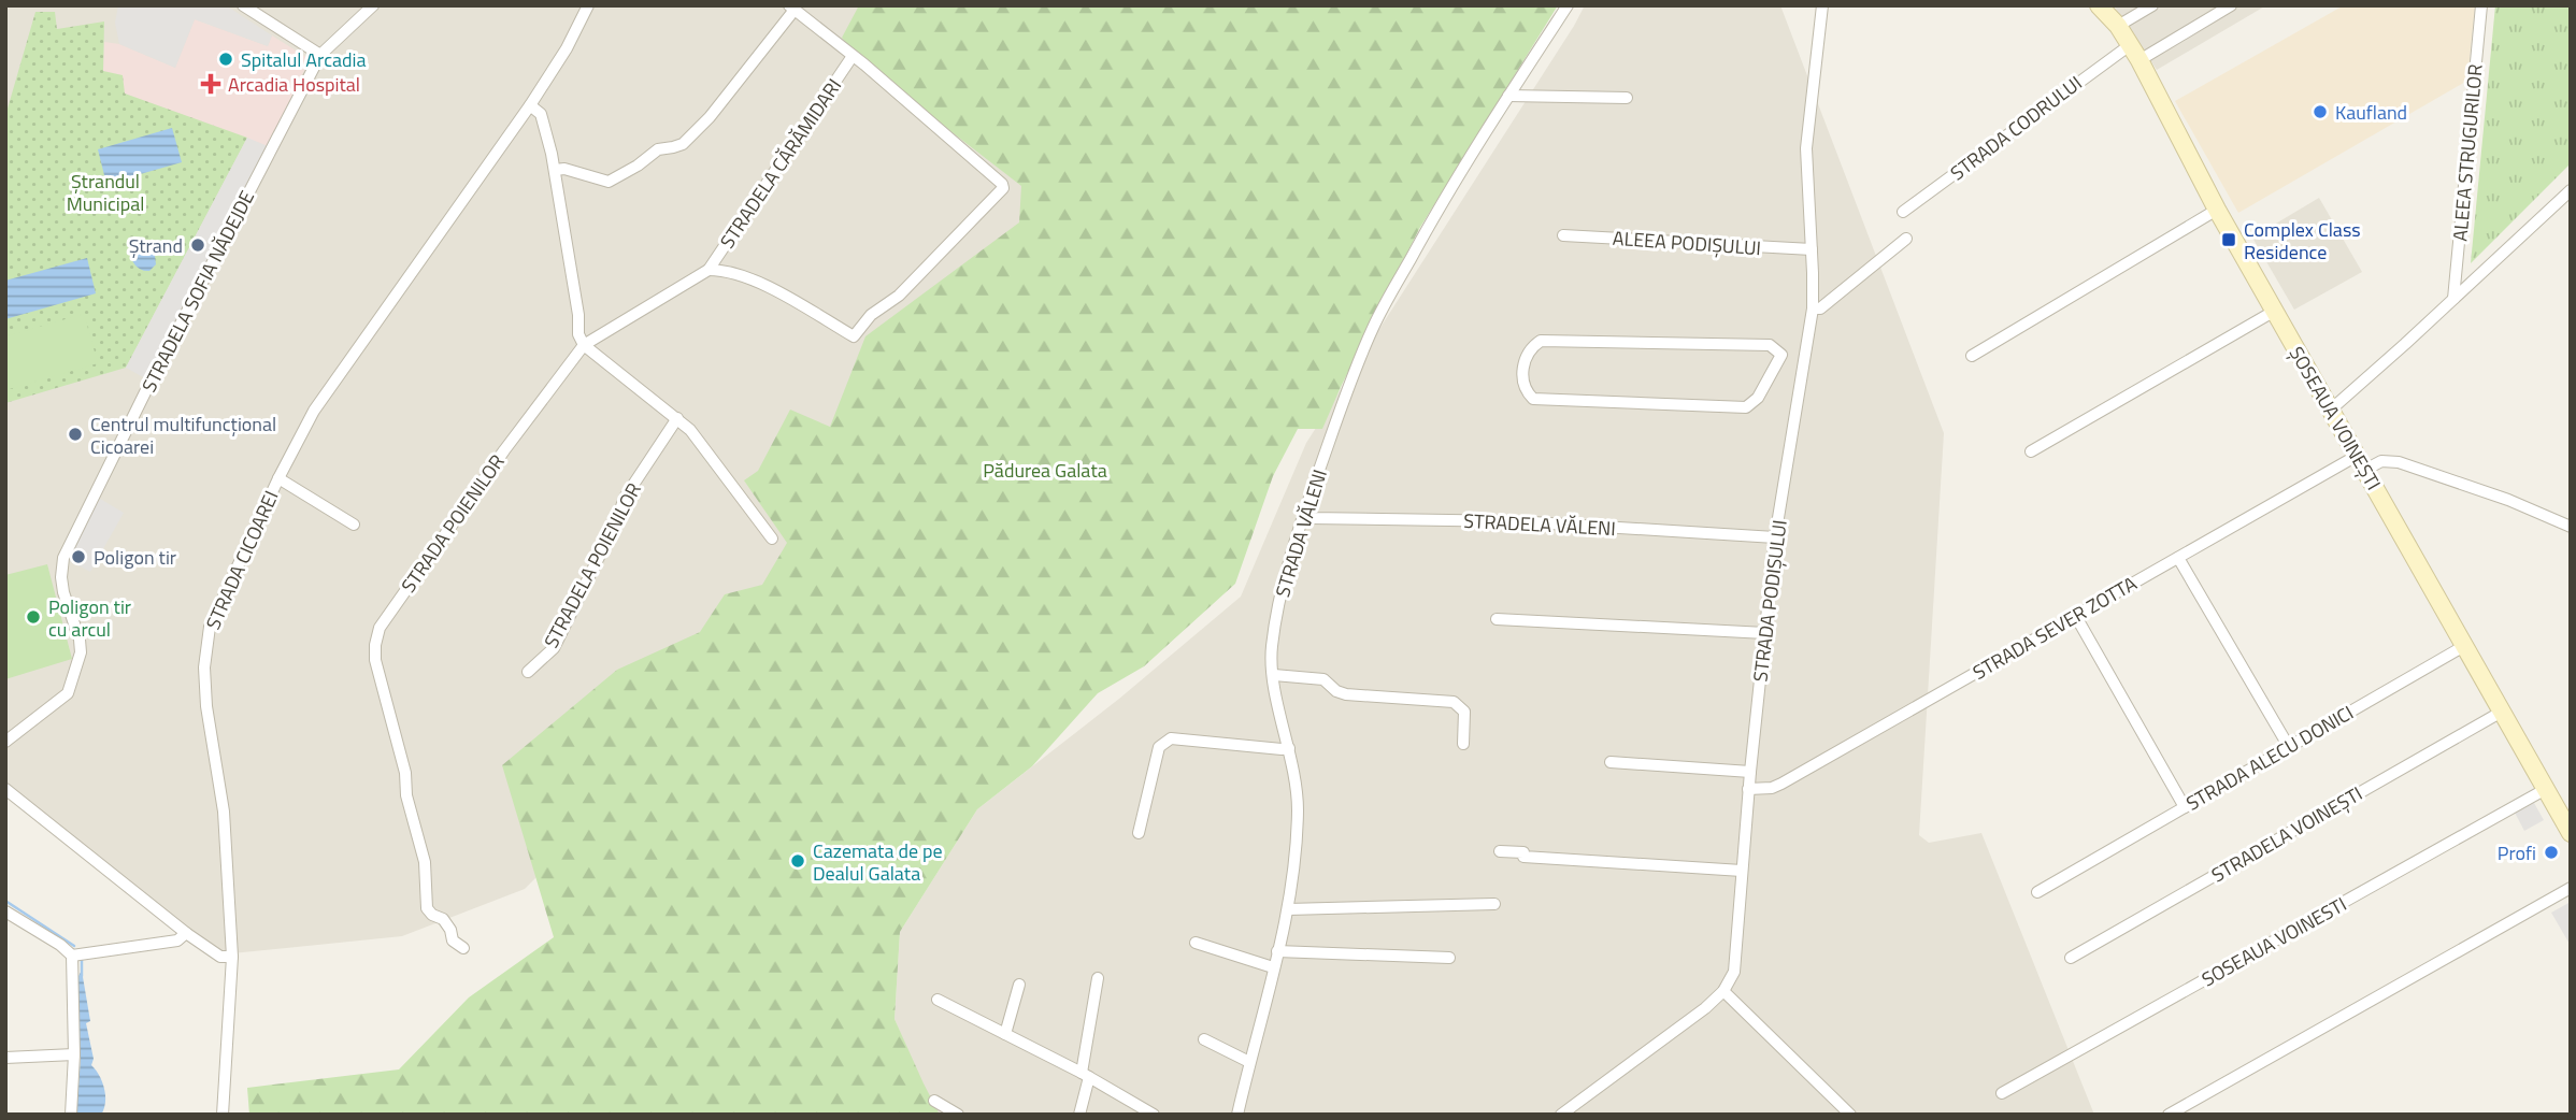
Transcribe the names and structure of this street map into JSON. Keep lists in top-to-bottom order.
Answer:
{
  "streets": {
    "main road": ["ȘOSEAUA VOINEȘTI"],
    "street": [
      "STRADA CODRULUI",
      "ALEEA STRUGURILOR",
      "STRADELA CĂRĂMIDARI",
      "ALEEA PODIȘULUI",
      "STRADELA SOFIA NĂDEJDE",
      "STRADA POIENILOR",
      "STRADELA VĂLENI",
      "STRADA VĂLENI",
      "STRADA CICOAREI",
      "STRADELA POIENILOR",
      "STRADA PODIȘULUI",
      "STRADA SEVER ZOTTA",
      "STRADA ALECU DONICI",
      "STRADELA VOINEȘTI",
      "SOSEAUA VOINESTI"
    ]
  },
  "crossings": [
    ["STRADA CODRULUI", "ȘOSEAUA VOINEȘTI"],
    ["STRADELA CĂRĂMIDARI", "STRADA POIENILOR"],
    ["ALEEA PODIȘULUI", "STRADA PODIȘULUI"],
    ["ȘOSEAUA VOINEȘTI", "STRADA SEVER ZOTTA"],
    ["ȘOSEAUA VOINEȘTI", "STRADA ALECU DONICI"],
    ["ȘOSEAUA VOINEȘTI", "STRADELA VOINEȘTI"],
    ["ȘOSEAUA VOINEȘTI", "SOSEAUA VOINESTI"],
    ["STRADELA VĂLENI", "STRADA VĂLENI"],
    ["STRADELA VĂLENI", "STRADA PODIȘULUI"],
    ["STRADA PODIȘULUI", "STRADA SEVER ZOTTA"]
  ],
  "parks": ["Ștrandul Municipal", "Pădurea Galata"],
  "places": {
    "other": [
      "Spitalul Arcadia",
      "Kaufland",
      "Ștrand",
      "Centrul multifuncțional Cicoarei",
      "Poligon tir",
      "Poligon tir cu arcul",
      "Profi",
      "Cazemata de pe Dealul Galata"
    ],
    "health": ["Arcadia Hospital"],
    "transit": ["Complex Class Residence"]
  }
}
